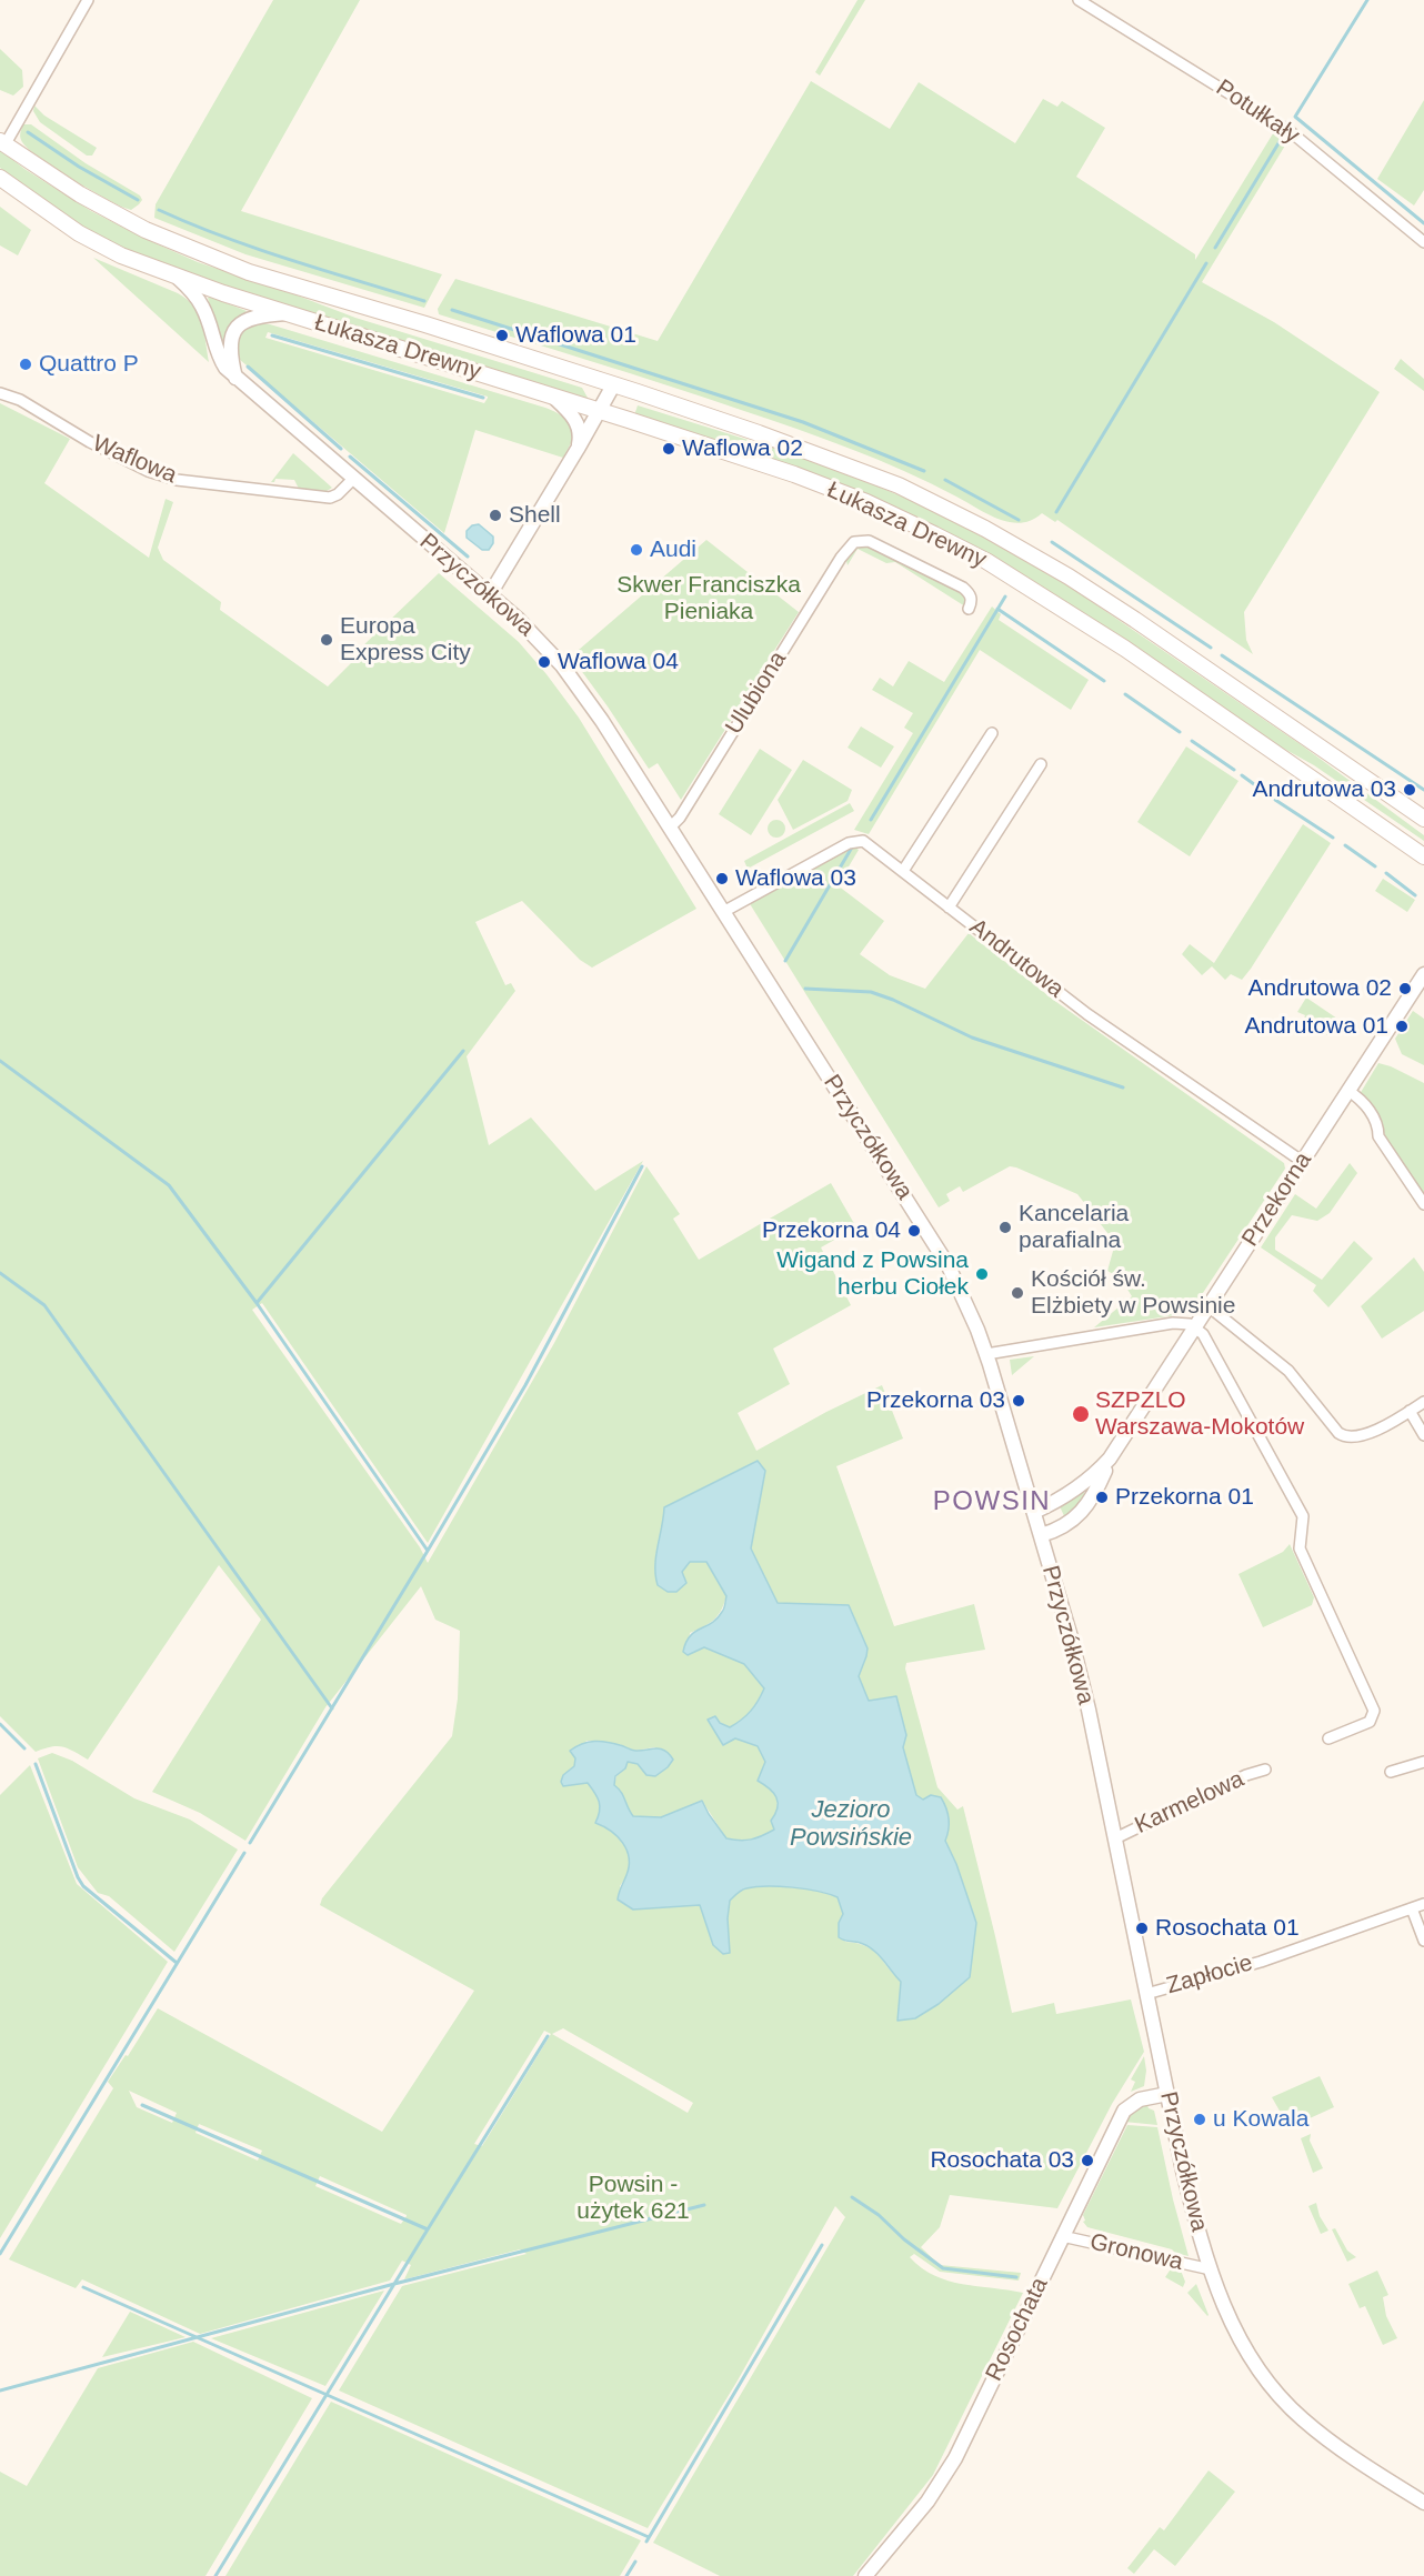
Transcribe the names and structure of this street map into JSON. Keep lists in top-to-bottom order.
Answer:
{
  "streets": {
    "main road": ["Łukasza Drewny"],
    "street": [
      "Potułkały",
      "Waflowa",
      "Przyczółkowa",
      "Ulubiona",
      "Andrutowa",
      "Przekorna",
      "Karmelowa",
      "Zapłocie",
      "Gronowa",
      "Rosochata"
    ]
  },
  "crossings": [
    ["Łukasza Drewny", "Przyczółkowa"],
    ["Waflowa", "Przyczółkowa"],
    ["Przyczółkowa", "Ulubiona"],
    ["Przyczółkowa", "Andrutowa"],
    ["Przyczółkowa", "Przekorna"],
    ["Przyczółkowa", "Karmelowa"],
    ["Przyczółkowa", "Zapłocie"],
    ["Przyczółkowa", "Gronowa"],
    ["Przyczółkowa", "Rosochata"],
    ["Andrutowa", "Przekorna"],
    ["Gronowa", "Rosochata"]
  ],
  "districts": ["POWSIN"],
  "water": ["Jezioro Powsińskie"],
  "parks": ["Skwer Franciszka Pieniaka", "Powsin - użytek 621"],
  "places": [
    "Waflowa 01",
    "Quattro P",
    "Waflowa 02",
    "Shell",
    "Audi",
    "Europa Express City",
    "Waflowa 04",
    "Andrutowa 03",
    "Waflowa 03",
    "Andrutowa 02",
    "Andrutowa 01",
    "Kancelaria parafialna",
    "Przekorna 04",
    "Wigand z Powsina herbu Ciołek",
    "Kościół św. Elżbiety w Powsinie",
    "Przekorna 03",
    "SZPZLO Warszawa-Mokotów",
    "Przekorna 01",
    "Rosochata 01",
    "u Kowala",
    "Rosochata 03"
  ]
}
